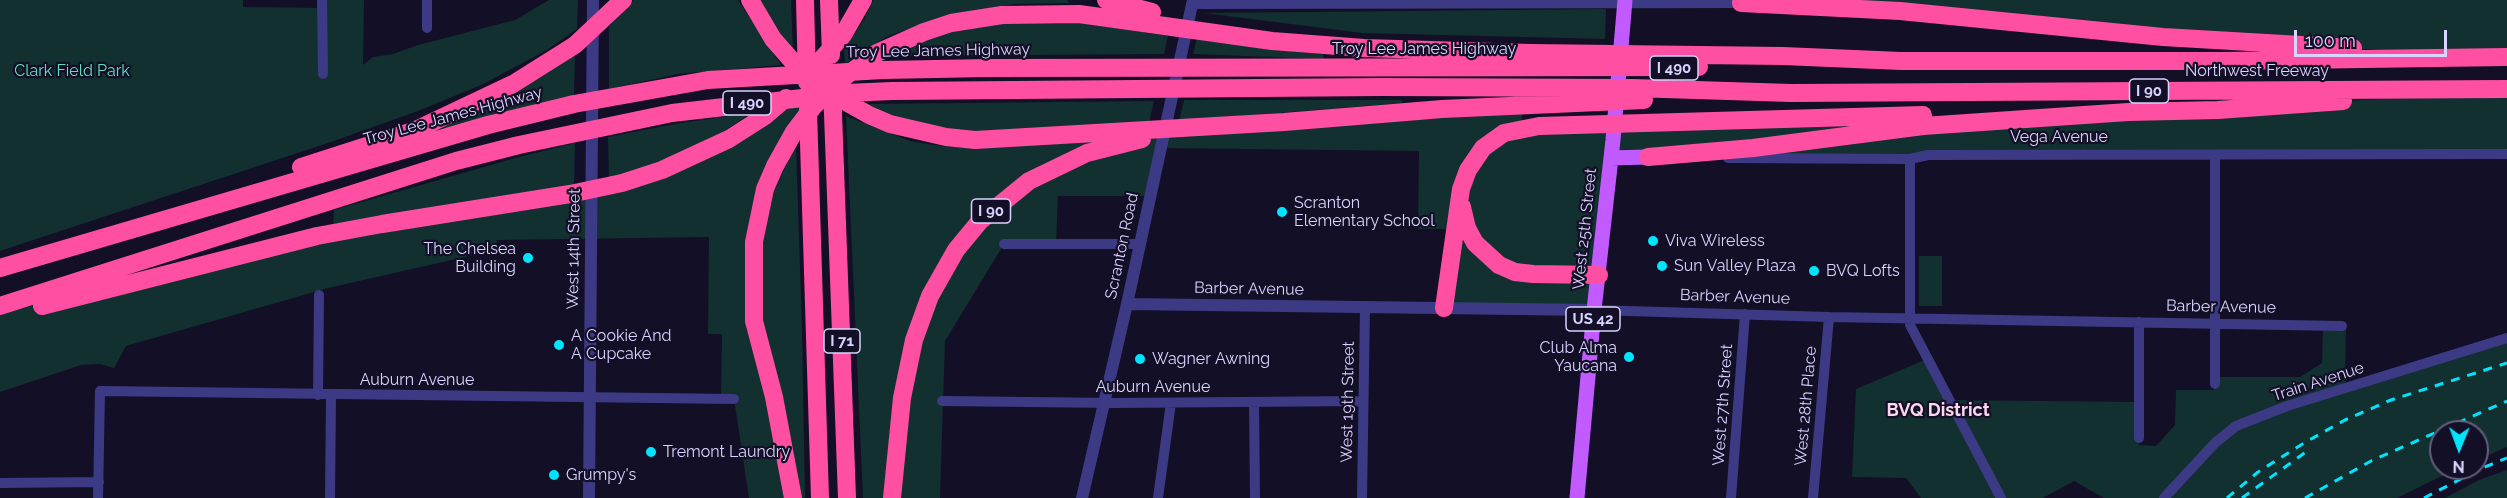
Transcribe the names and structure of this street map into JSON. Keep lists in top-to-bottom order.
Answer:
{
  "streets": {
    "highway": [
      "Troy Lee James Highway",
      "I 490",
      "Northwest Freeway",
      "I 90",
      "I 71"
    ],
    "main road": ["Vega Avenue", "West 25th Street", "US 42"],
    "street": [
      "Scranton Road",
      "West 14th Street",
      "Barber Avenue",
      "Auburn Avenue",
      "Train Avenue",
      "West 19th Street",
      "West 27th Street",
      "West 28th Place"
    ]
  },
  "crossings": [
    ["Troy Lee James Highway", "Northwest Freeway"],
    ["Troy Lee James Highway", "I 90"],
    ["I 490", "Northwest Freeway"],
    ["I 490", "I 90"],
    ["Northwest Freeway", "I 90"],
    ["Vega Avenue", "West 25th Street"],
    ["West 25th Street", "Barber Avenue"],
    ["Scranton Road", "Barber Avenue"],
    ["Scranton Road", "Auburn Avenue"],
    ["West 14th Street", "Auburn Avenue"],
    ["Barber Avenue", "West 19th Street"],
    ["Barber Avenue", "West 27th Street"],
    ["Barber Avenue", "West 28th Place"],
    ["Auburn Avenue", "West 19th Street"]
  ],
  "districts": ["BVQ District"],
  "parks": ["Clark Field Park"],
  "places": [
    "Scranton Elementary School",
    "Viva Wireless",
    "The Chelsea Building",
    "Sun Valley Plaza",
    "BVQ Lofts",
    "A Cookie And A Cupcake",
    "Club Alma Yaucana",
    "Wagner Awning",
    "Tremont Laundry",
    "Grumpy's"
  ],
  "scale_bar": "100 m",
  "north": "bottom"
}
